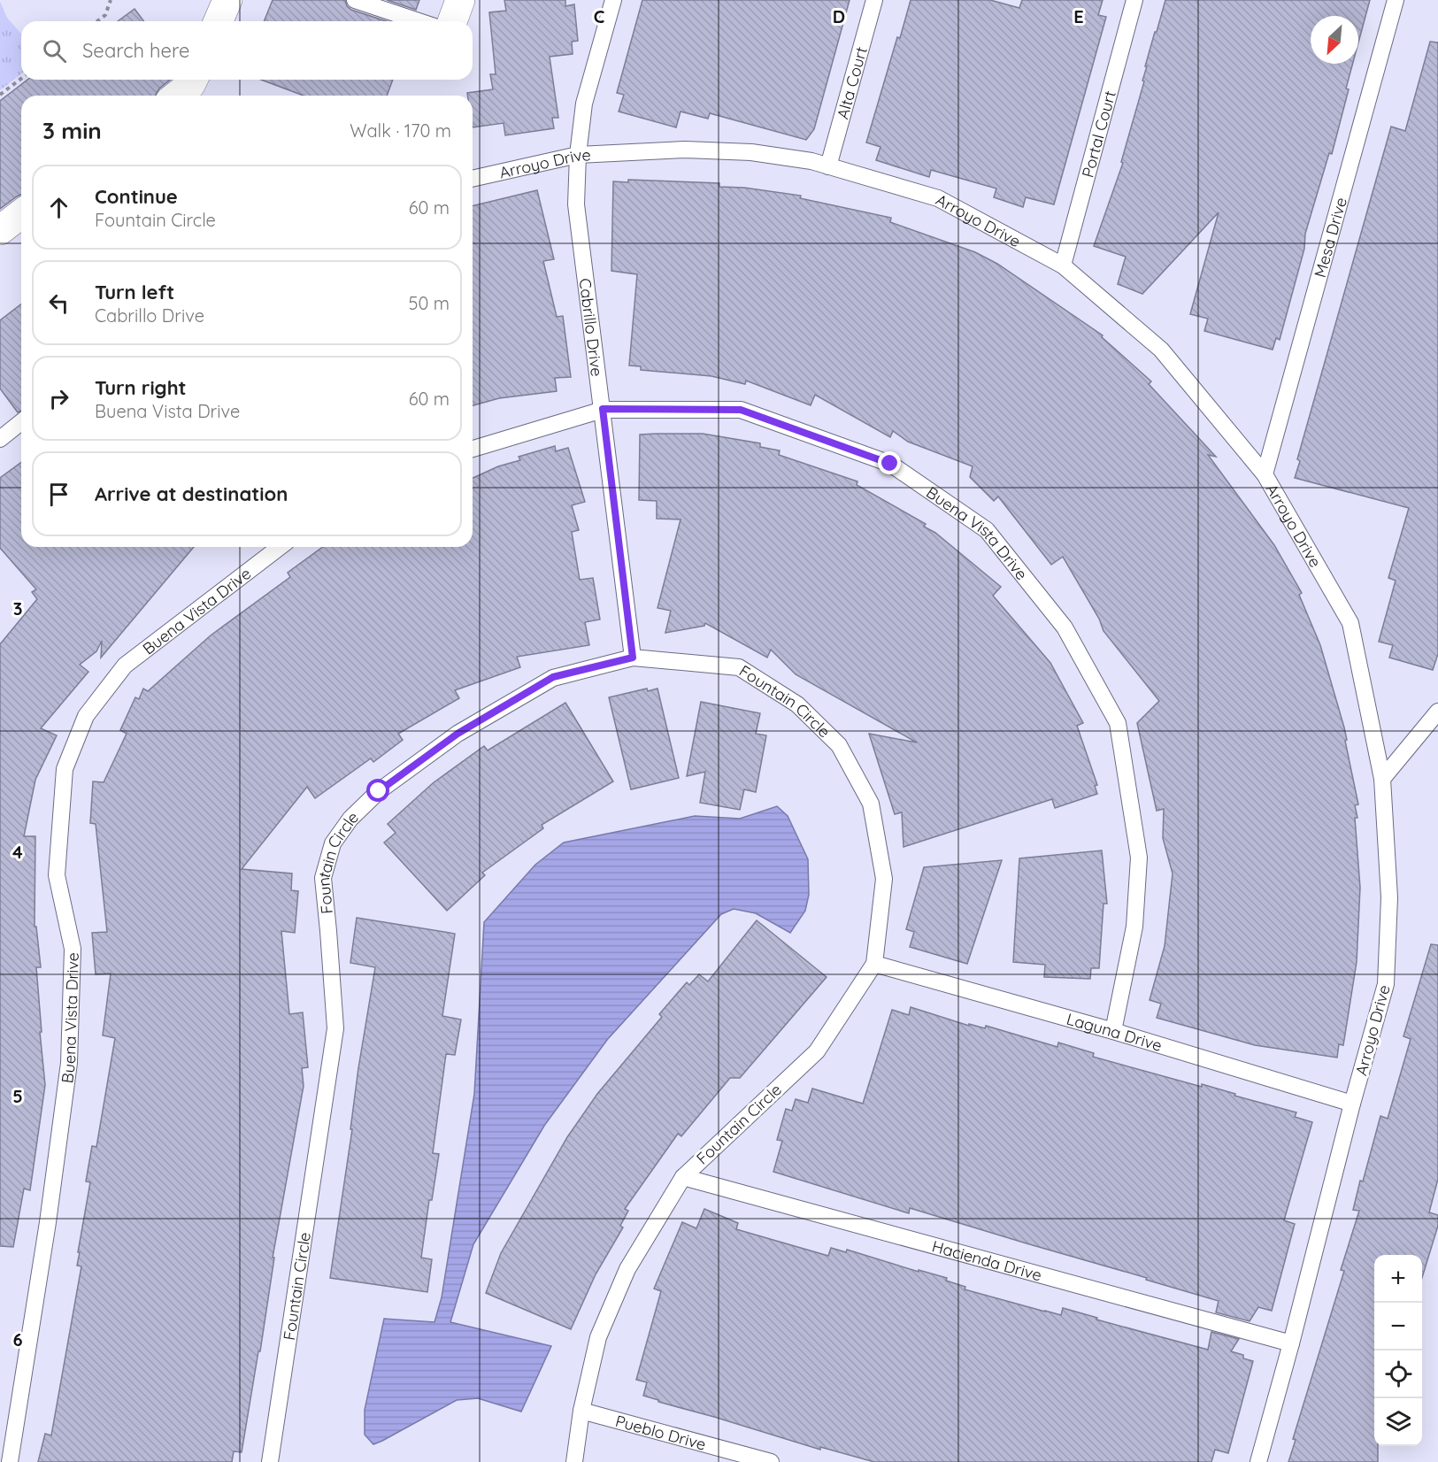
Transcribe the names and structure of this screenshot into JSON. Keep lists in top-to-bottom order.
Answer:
{
  "streets": {
    "lane": [
      "Alta Court",
      "Portal Court",
      "Arroyo Drive",
      "Mesa Drive",
      "Cabrillo Drive",
      "Buena Vista Drive",
      "Fountain Circle",
      "Laguna Drive",
      "Hacienda Drive",
      "Pueblo Drive"
    ]
  },
  "crossings": [
    ["Alta Court", "Arroyo Drive"],
    ["Portal Court", "Arroyo Drive"],
    ["Arroyo Drive", "Mesa Drive"],
    ["Arroyo Drive", "Cabrillo Drive"],
    ["Arroyo Drive", "Laguna Drive"],
    ["Arroyo Drive", "Hacienda Drive"],
    ["Cabrillo Drive", "Buena Vista Drive"],
    ["Cabrillo Drive", "Fountain Circle"],
    ["Buena Vista Drive", "Laguna Drive"],
    ["Fountain Circle", "Laguna Drive"],
    ["Fountain Circle", "Hacienda Drive"],
    ["Fountain Circle", "Pueblo Drive"]
  ],
  "north": "bottom left",
  "page": {
    "search": "Search here",
    "heading": ["3 min", "Walk · 170 m"],
    "list": [
      ["Continue", "Fountain Circle", "60 m"],
      ["Turn left", "Cabrillo Drive", "50 m"],
      ["Turn right", "Buena Vista Drive", "60 m"],
      "Arrive at destination"
    ],
    "map_buttons": ["+", "−"]
  },
  "grid": {
    "columns": ["C", "D", "E"],
    "rows": [
      "3",
      "4",
      "5",
      "6"
    ]
  }
}
